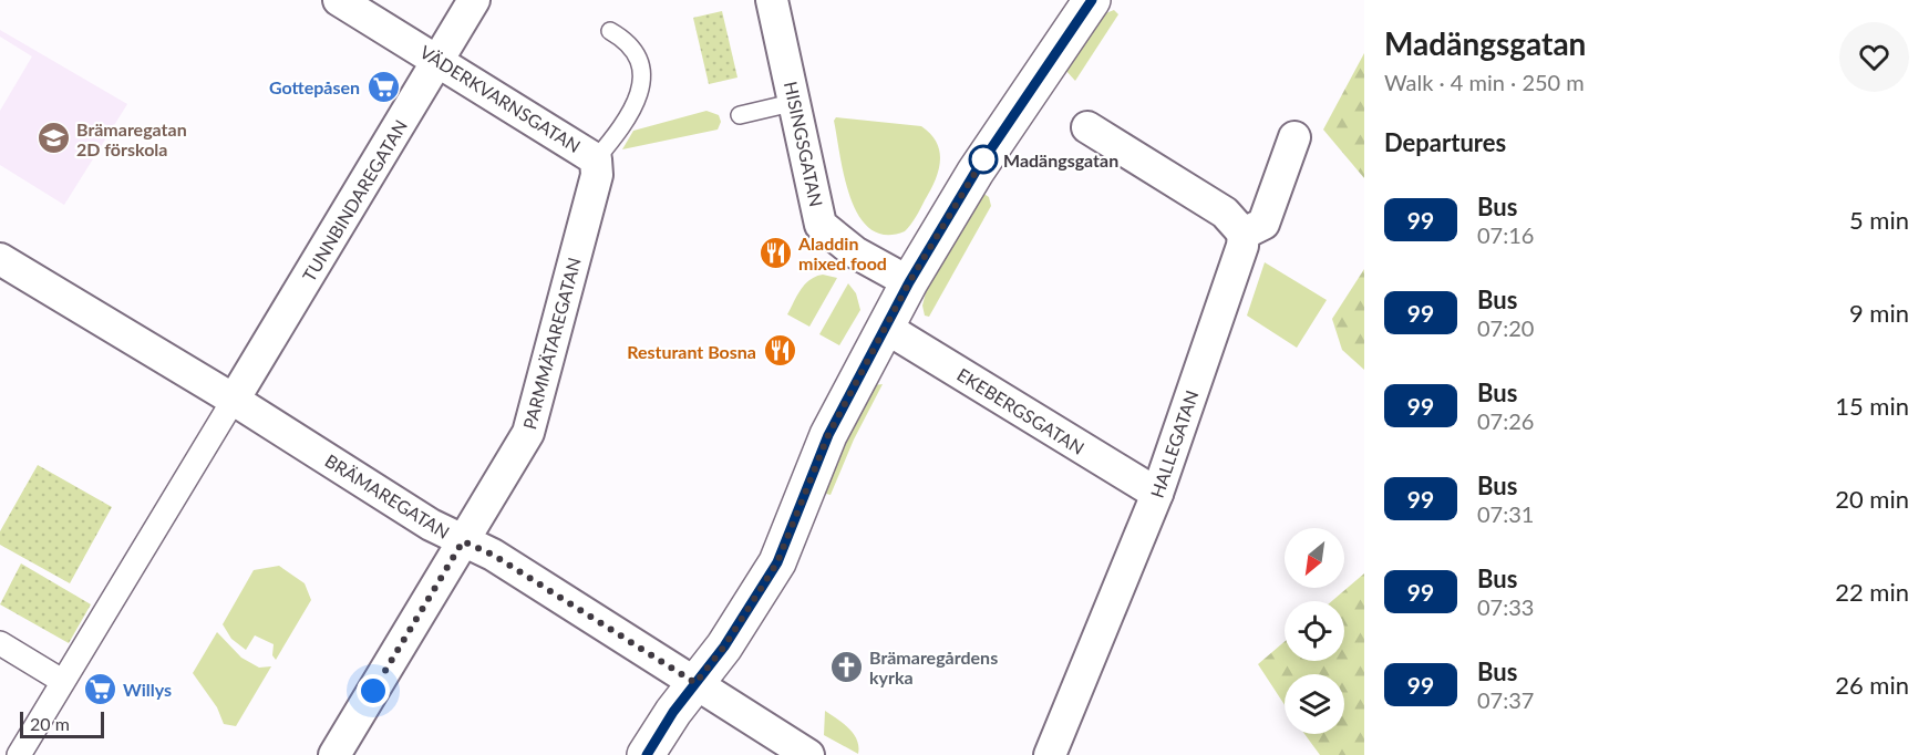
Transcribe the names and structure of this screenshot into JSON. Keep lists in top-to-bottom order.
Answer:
{
  "streets": {
    "street": [
      "VÄDERKVARNSGATAN",
      "HISINGSGATAN",
      "TUNNBINDAREGATAN",
      "PARMMÄTAREGATAN",
      "EKEBERGSGATAN",
      "HALLEGATAN",
      "BRÄMAREGATAN"
    ]
  },
  "crossings": [
    ["VÄDERKVARNSGATAN", "TUNNBINDAREGATAN"],
    ["VÄDERKVARNSGATAN", "PARMMÄTAREGATAN"],
    ["TUNNBINDAREGATAN", "BRÄMAREGATAN"],
    ["PARMMÄTAREGATAN", "BRÄMAREGATAN"],
    ["EKEBERGSGATAN", "HALLEGATAN"]
  ],
  "places": {
    "supermarket": ["Gottepåsen", "Willys"],
    "school or university": ["Brämaregatan 2D förskola"],
    "other": ["Madängsgatan"],
    "restaurant": ["Aladdin mixed food", "Resturant Bosna"],
    "church": ["Brämaregårdens kyrka"]
  },
  "lines": ["bus line 99"],
  "scale_bar": "20 m",
  "north": "bottom left",
  "page": {
    "heading": [
      ["Madängsgatan", "Walk · 4 min · 250 m"],
      "Departures"
    ],
    "list": [
      {
        "mark": "99",
        "name": "Bus",
        "note": "07:16",
        "value": "5 min"
      },
      {
        "mark": "99",
        "name": "Bus",
        "note": "07:20",
        "value": "9 min"
      },
      {
        "mark": "99",
        "name": "Bus",
        "note": "07:26",
        "value": "15 min"
      },
      {
        "mark": "99",
        "name": "Bus",
        "note": "07:31",
        "value": "20 min"
      },
      {
        "mark": "99",
        "name": "Bus",
        "note": "07:33",
        "value": "22 min"
      },
      {
        "mark": "99",
        "name": "Bus",
        "note": "07:37",
        "value": "26 min"
      }
    ],
    "scale": "20 m"
  }
}
